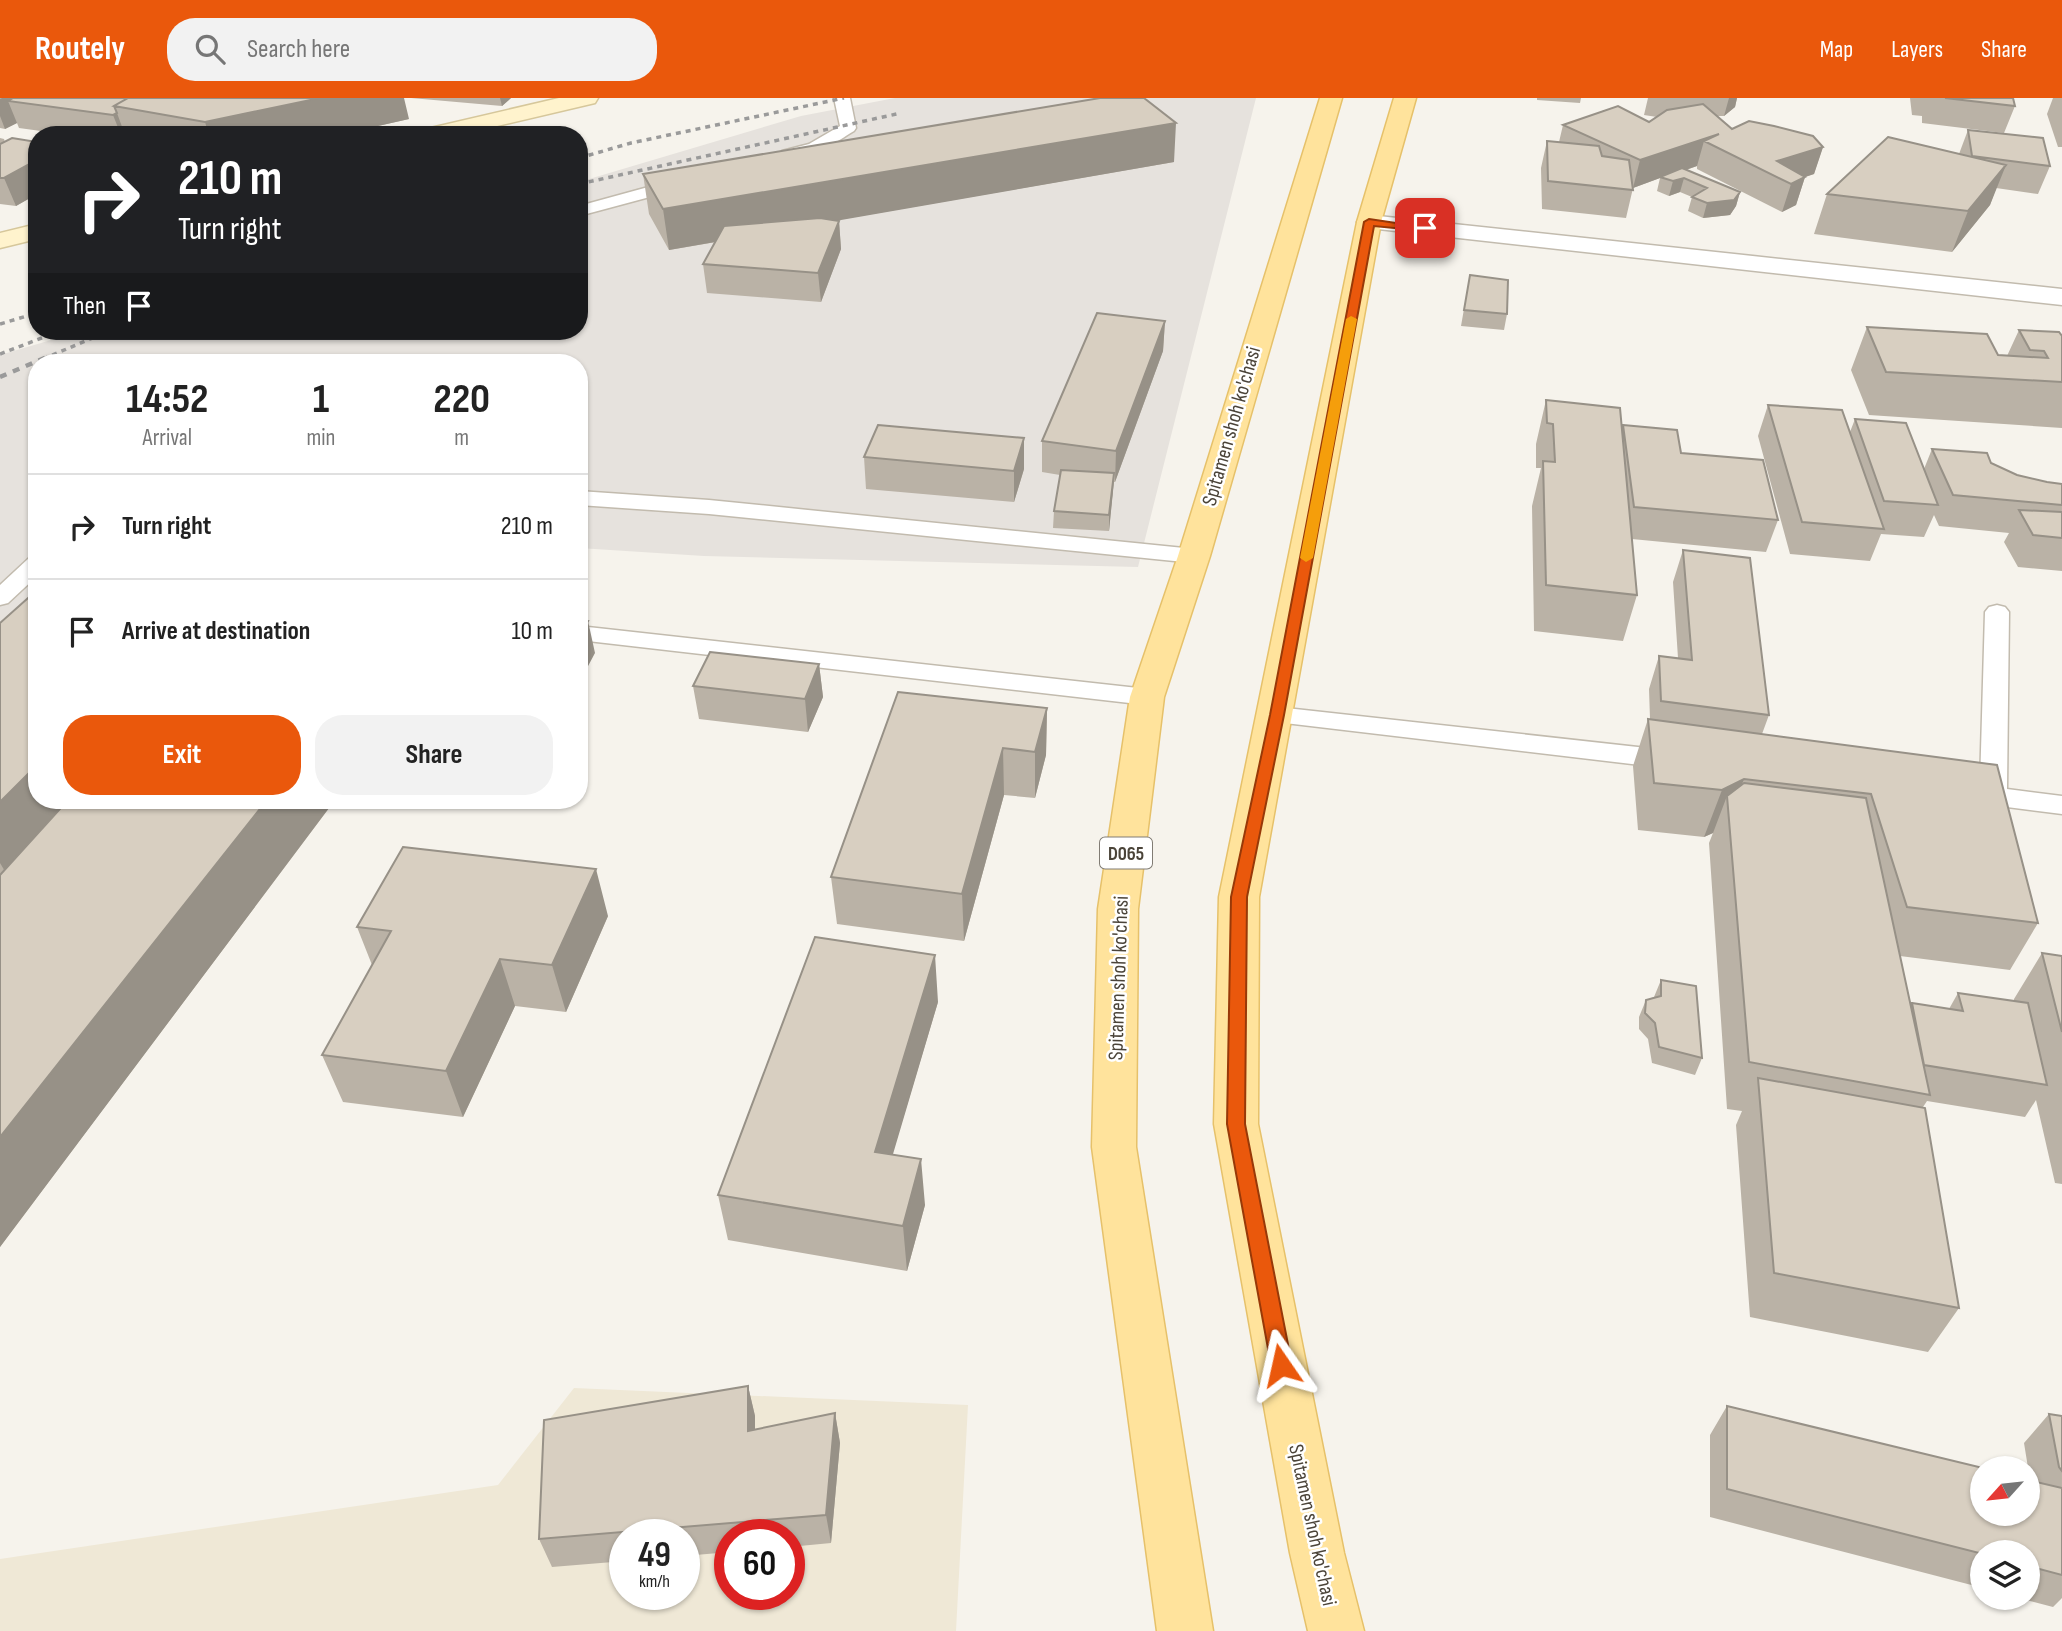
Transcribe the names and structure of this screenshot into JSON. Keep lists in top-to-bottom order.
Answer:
{
  "streets": {
    "main road": ["Spitamen shoh ko'chasi", "D065"]
  },
  "north": "bottom left",
  "page": {
    "header": "Routely",
    "search": "Search here",
    "nav": ["Map", "Layers", "Share"],
    "turn": ["210 m", "Turn right"],
    "then": "Then",
    "eta": [
      "14:52",
      "Arrival",
      "1",
      "min",
      "220",
      "m"
    ],
    "list": [
      {
        "name": "Turn right",
        "value": "210 m"
      },
      {
        "name": "Arrive at destination",
        "value": "10 m"
      }
    ],
    "buttons": ["Exit", "Share"],
    "speed": "49 km/h",
    "limit": "60"
  }
}
